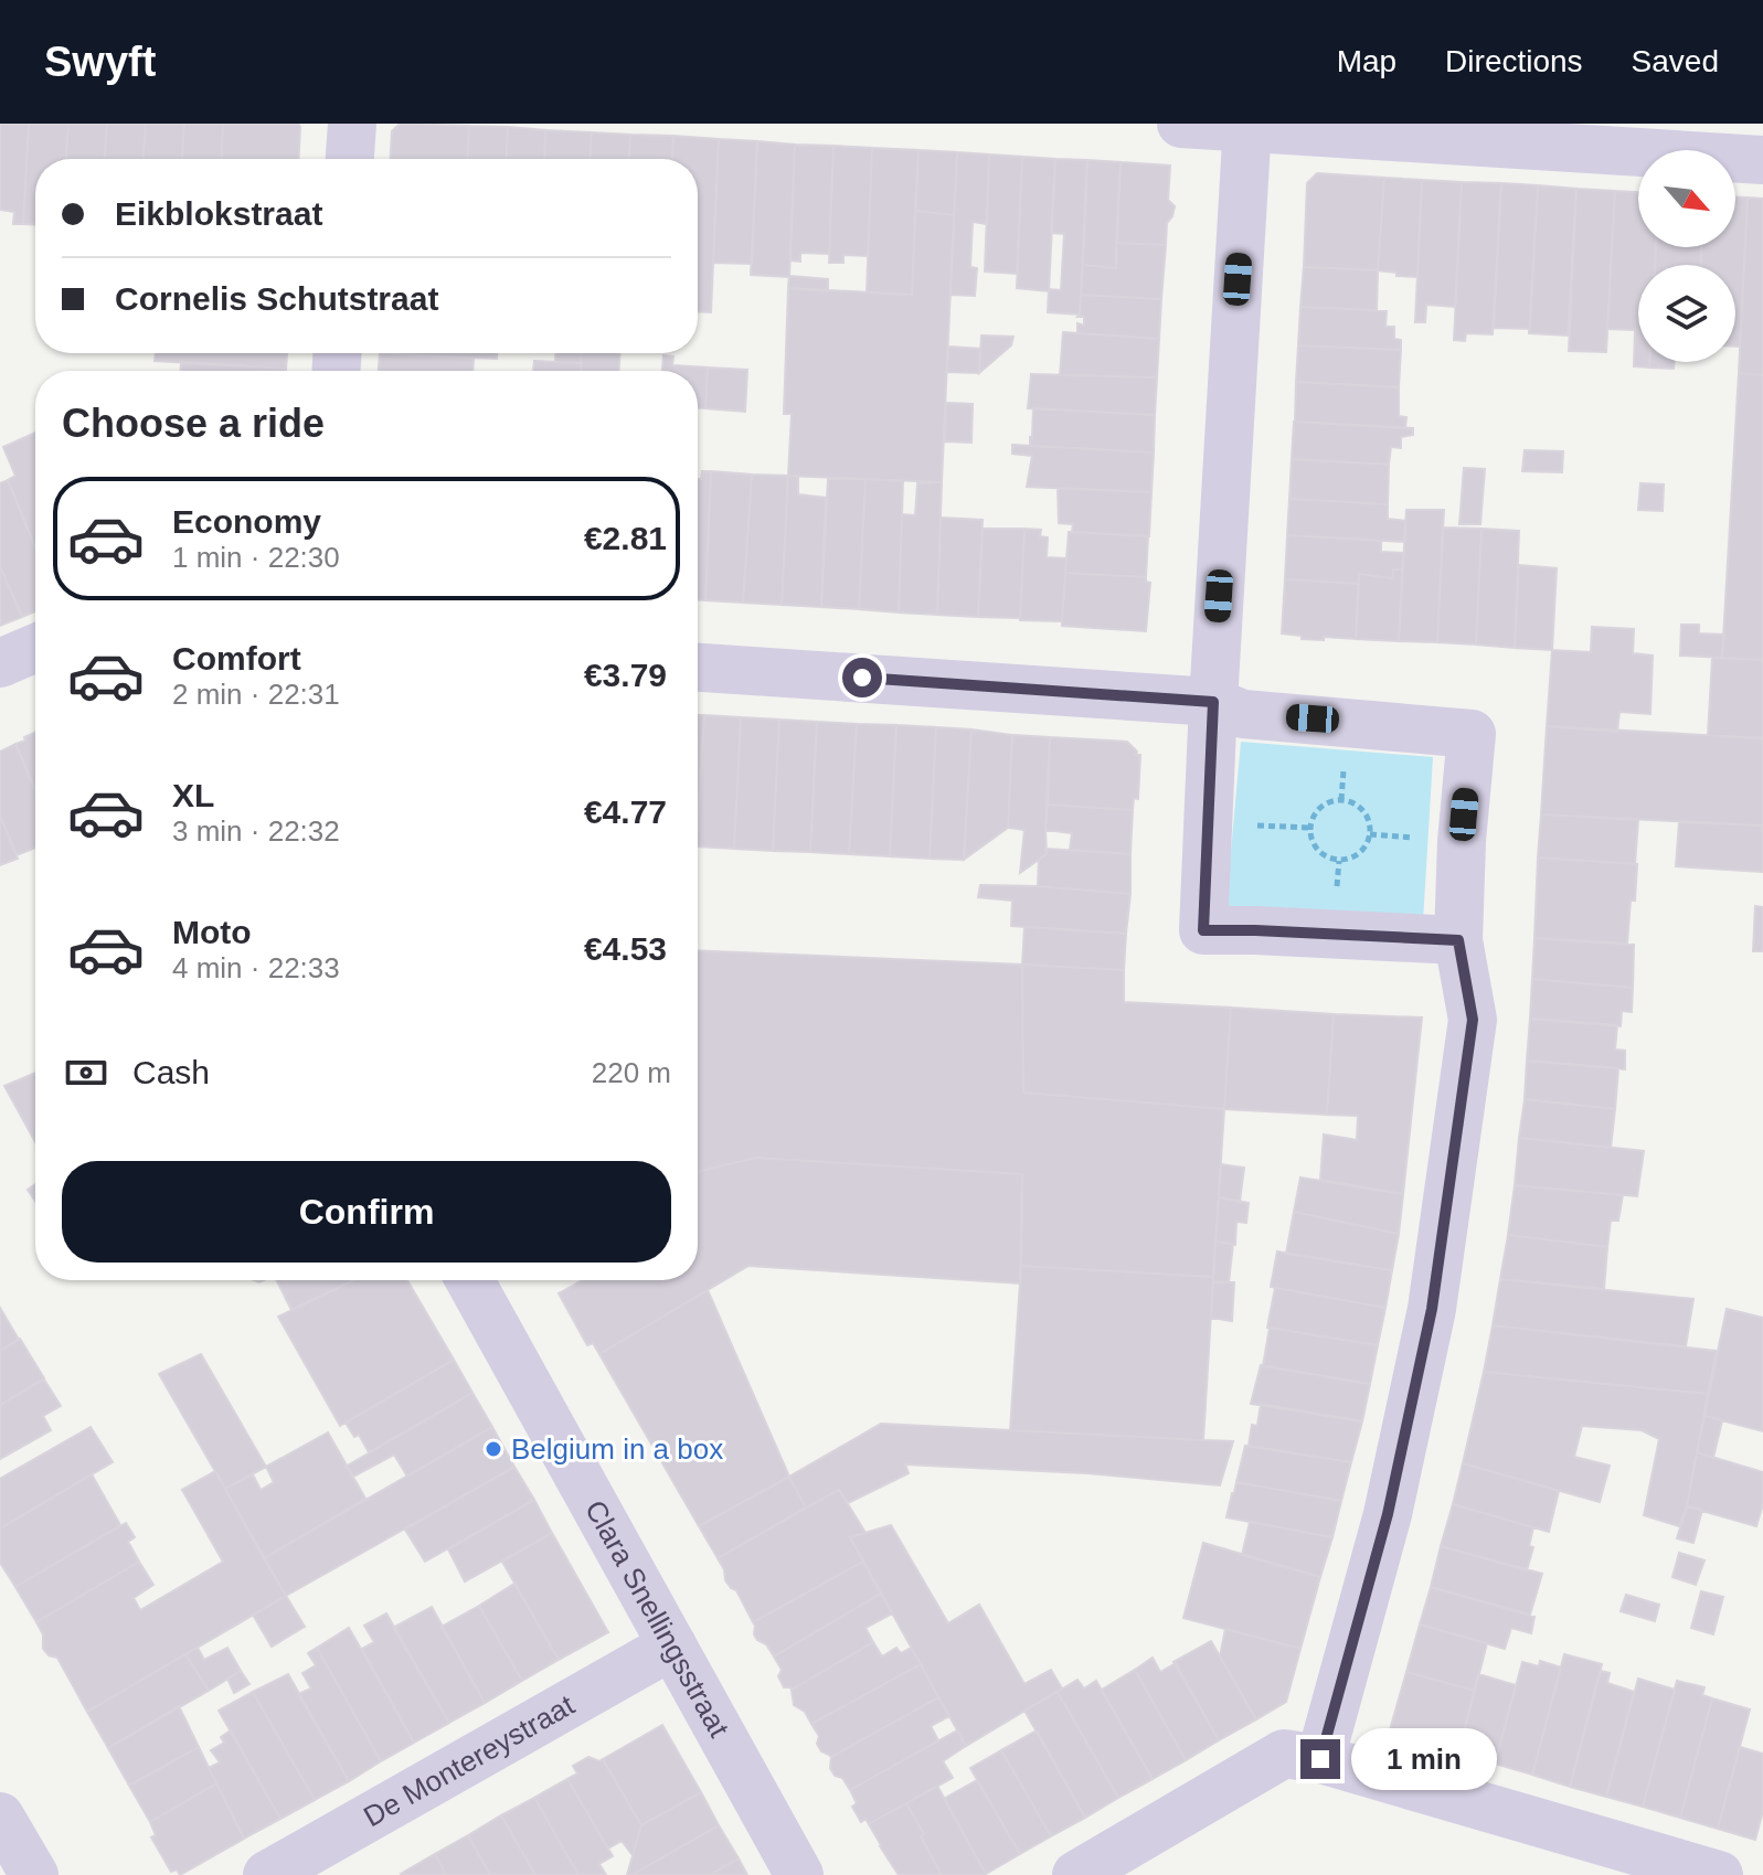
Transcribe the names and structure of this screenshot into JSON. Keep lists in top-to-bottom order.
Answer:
{
  "streets": {
    "street": ["Clara Snellingsstraat", "De Montereystraat"]
  },
  "crossings": [
    ["Clara Snellingsstraat", "De Montereystraat"]
  ],
  "places": ["Belgium in a box"],
  "north": "bottom right",
  "page": {
    "header": "Swyft",
    "nav": ["Map", "Directions", "Saved"],
    "banner": ["Eikblokstraat", "Cornelis Schutstraat"],
    "heading": "Choose a ride",
    "list": [
      {
        "name": "Economy",
        "note": "1 min · 22:30",
        "value": "€2.81"
      },
      {
        "name": "Comfort",
        "note": "2 min · 22:31",
        "value": "€3.79"
      },
      {
        "name": "XL",
        "note": "3 min · 22:32",
        "value": "€4.77"
      },
      {
        "name": "Moto",
        "note": "4 min · 22:33",
        "value": "€4.53"
      }
    ],
    "pay": ["Cash", "220 m"],
    "buttons": "Confirm",
    "bubble": "1 min"
  }
}
